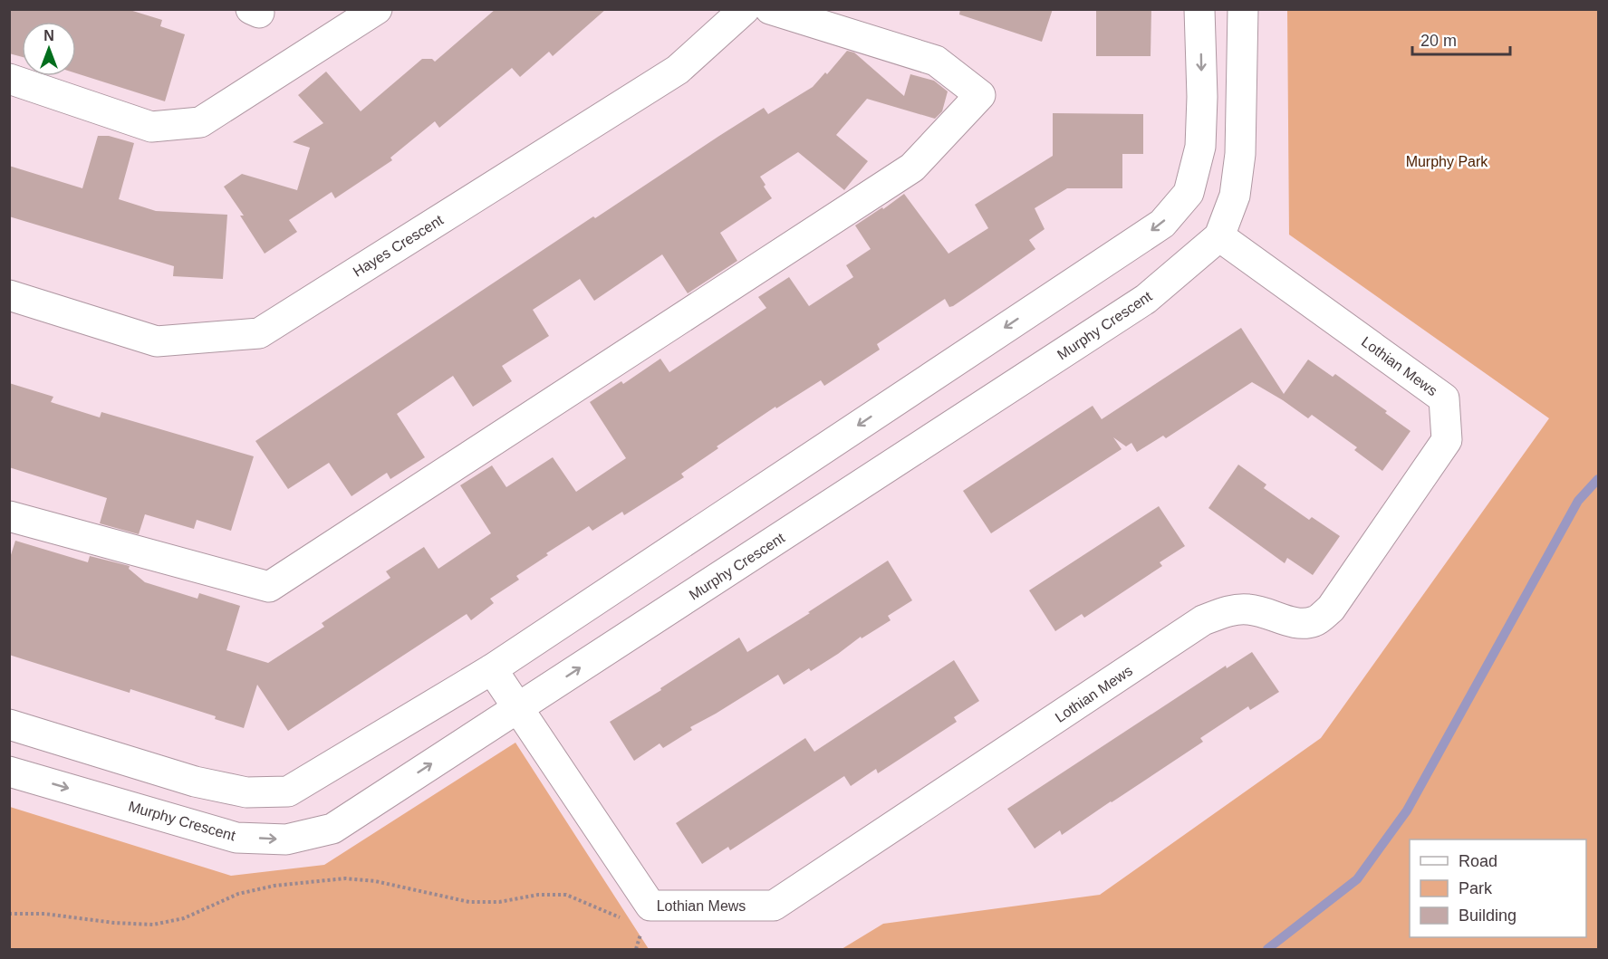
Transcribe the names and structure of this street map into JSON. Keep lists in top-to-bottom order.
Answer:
{
  "streets": {
    "street": ["Hayes Crescent", "Murphy Crescent", "Lothian Mews"]
  },
  "crossings": [
    ["Murphy Crescent", "Lothian Mews"]
  ],
  "one_way": ["Murphy Crescent"],
  "parks": ["Murphy Park"],
  "legend": ["Road", "Park", "Building"],
  "scale_bar": "20 m",
  "north": "top"
}
